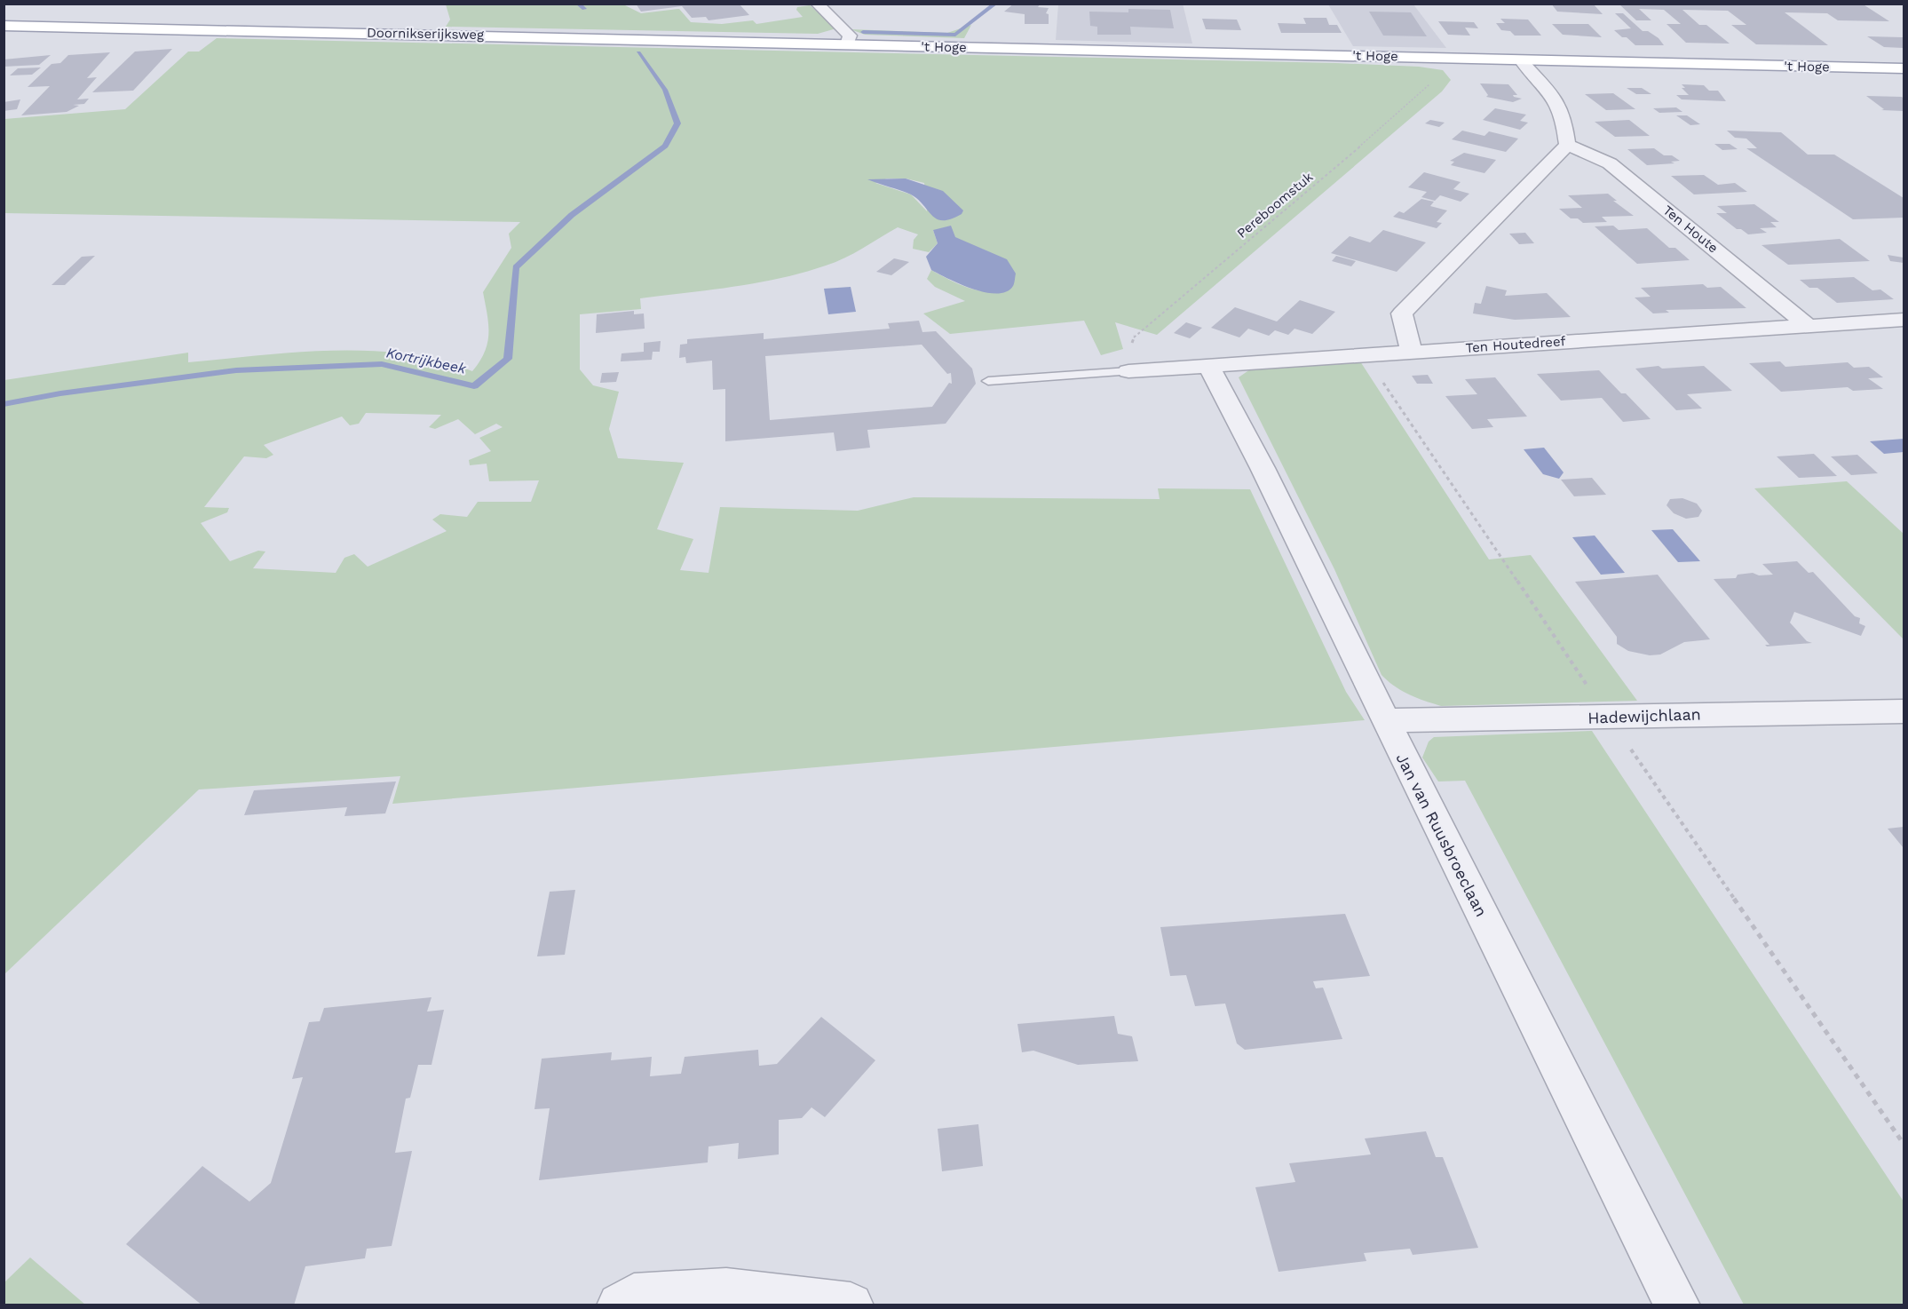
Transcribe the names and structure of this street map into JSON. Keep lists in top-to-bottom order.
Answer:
{
  "streets": {
    "main road": ["Doornikserijksweg", "'t Hoge"],
    "street": [
      "Ten Houte",
      "Ten Houtedreef",
      "Hadewijchlaan",
      "Jan van Ruusbroeclaan"
    ],
    "path": ["Pereboomstuk"]
  },
  "crossings": [
    ["Doornikserijksweg", "'t Hoge"],
    ["'t Hoge", "Pereboomstuk"],
    ["Pereboomstuk", "Ten Houtedreef"],
    ["Ten Houte", "Ten Houtedreef"],
    ["Ten Houtedreef", "Jan van Ruusbroeclaan"],
    ["Hadewijchlaan", "Jan van Ruusbroeclaan"]
  ],
  "water": ["Kortrijkbeek"]
}
